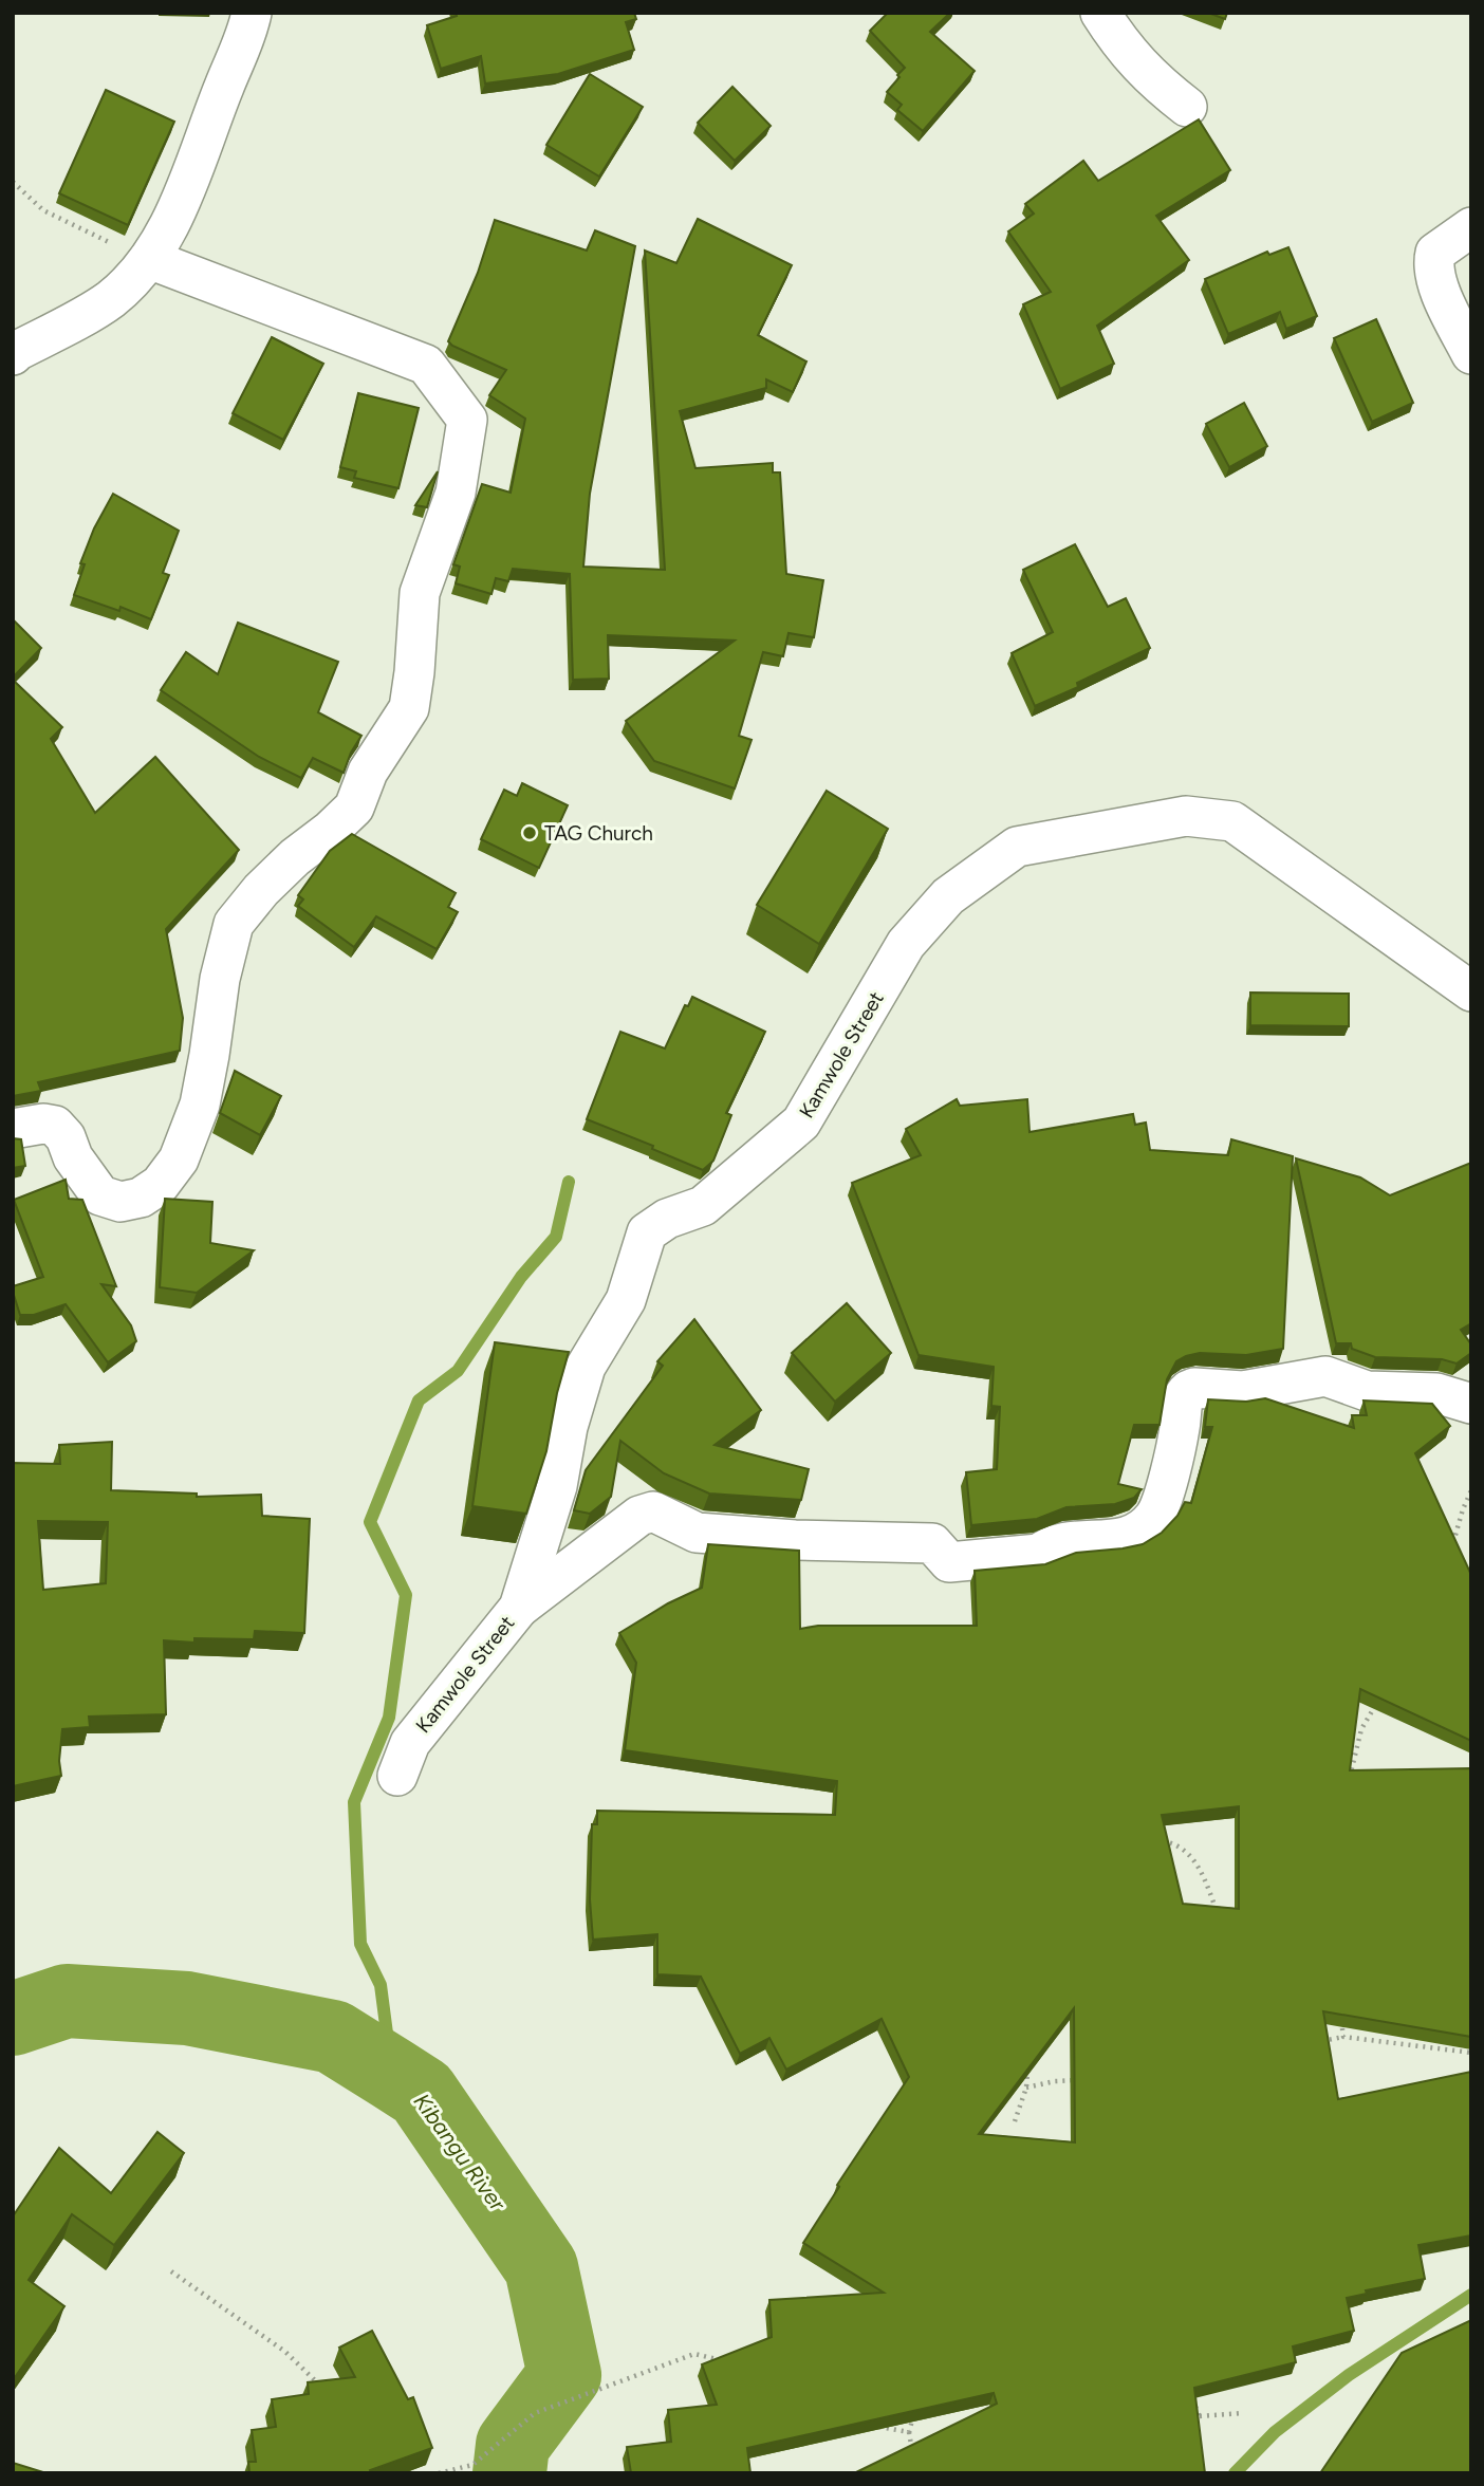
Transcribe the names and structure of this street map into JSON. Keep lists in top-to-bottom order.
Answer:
{
  "streets": {
    "street": ["Kamwole Street"]
  },
  "water": ["Kibangu River"],
  "places": ["TAG Church"]
}
